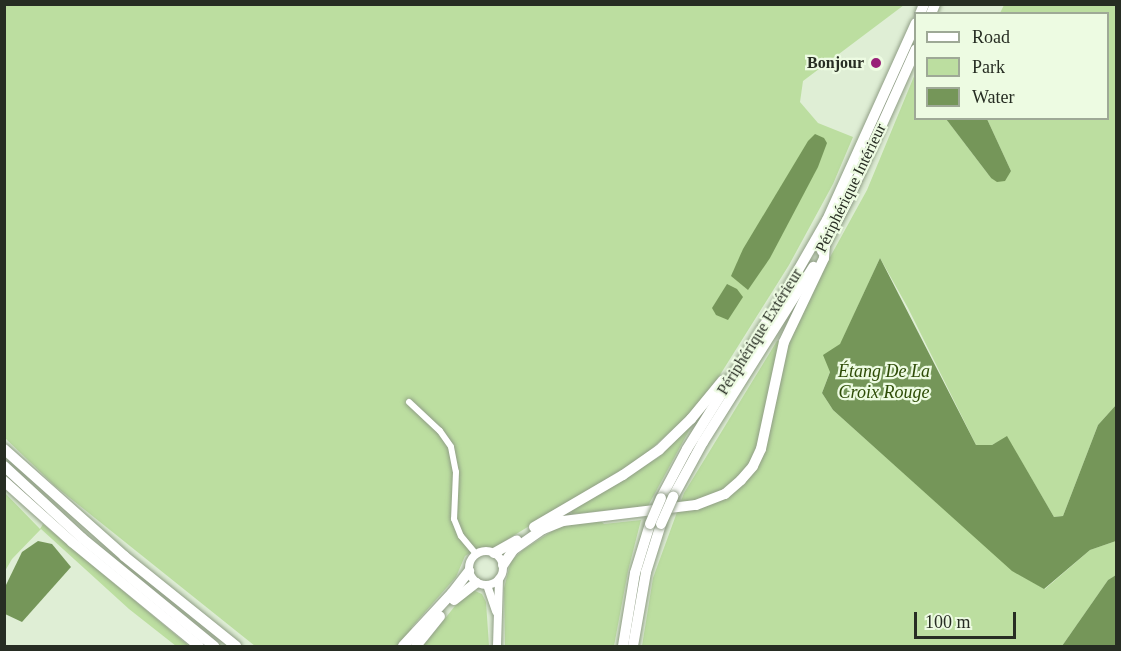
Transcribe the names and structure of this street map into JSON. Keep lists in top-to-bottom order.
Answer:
{
  "streets": {
    "highway": ["Périphérique Intérieur", "Périphérique Extérieur"]
  },
  "crossings": [
    ["Périphérique Intérieur", "Périphérique Extérieur"]
  ],
  "water": ["Étang De La Croix Rouge"],
  "places": ["Bonjour"],
  "legend": ["Road", "Park", "Water"],
  "scale_bar": "100 m"
}
